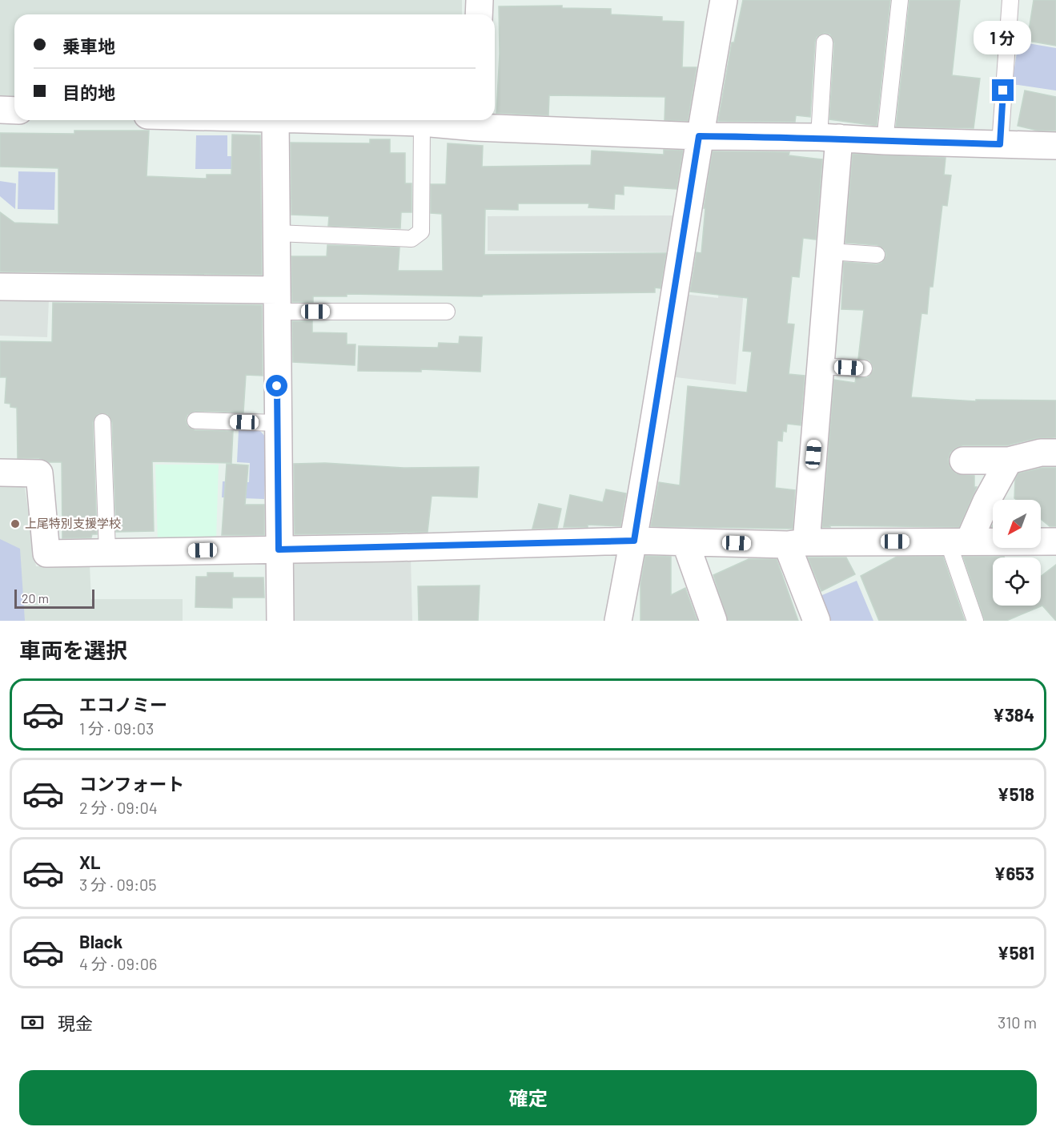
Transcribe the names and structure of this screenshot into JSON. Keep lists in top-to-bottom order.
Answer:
{
  "places": ["上尾特別支援学校"],
  "scale_bar": "20 m",
  "north": "bottom left",
  "page": {
    "banner": ["乗車地", "目的地"],
    "bubble": "1 分",
    "scale": "20 m",
    "heading": "車両を選択",
    "list": [
      {
        "name": "エコノミー",
        "note": "1 分 · 09:03",
        "value": "¥384"
      },
      {
        "name": "コンフォート",
        "note": "2 分 · 09:04",
        "value": "¥518"
      },
      {
        "name": "XL",
        "note": "3 分 · 09:05",
        "value": "¥653"
      },
      {
        "name": "Black",
        "note": "4 分 · 09:06",
        "value": "¥581"
      }
    ],
    "pay": ["現金", "310 m"],
    "buttons": "確定"
  }
}
